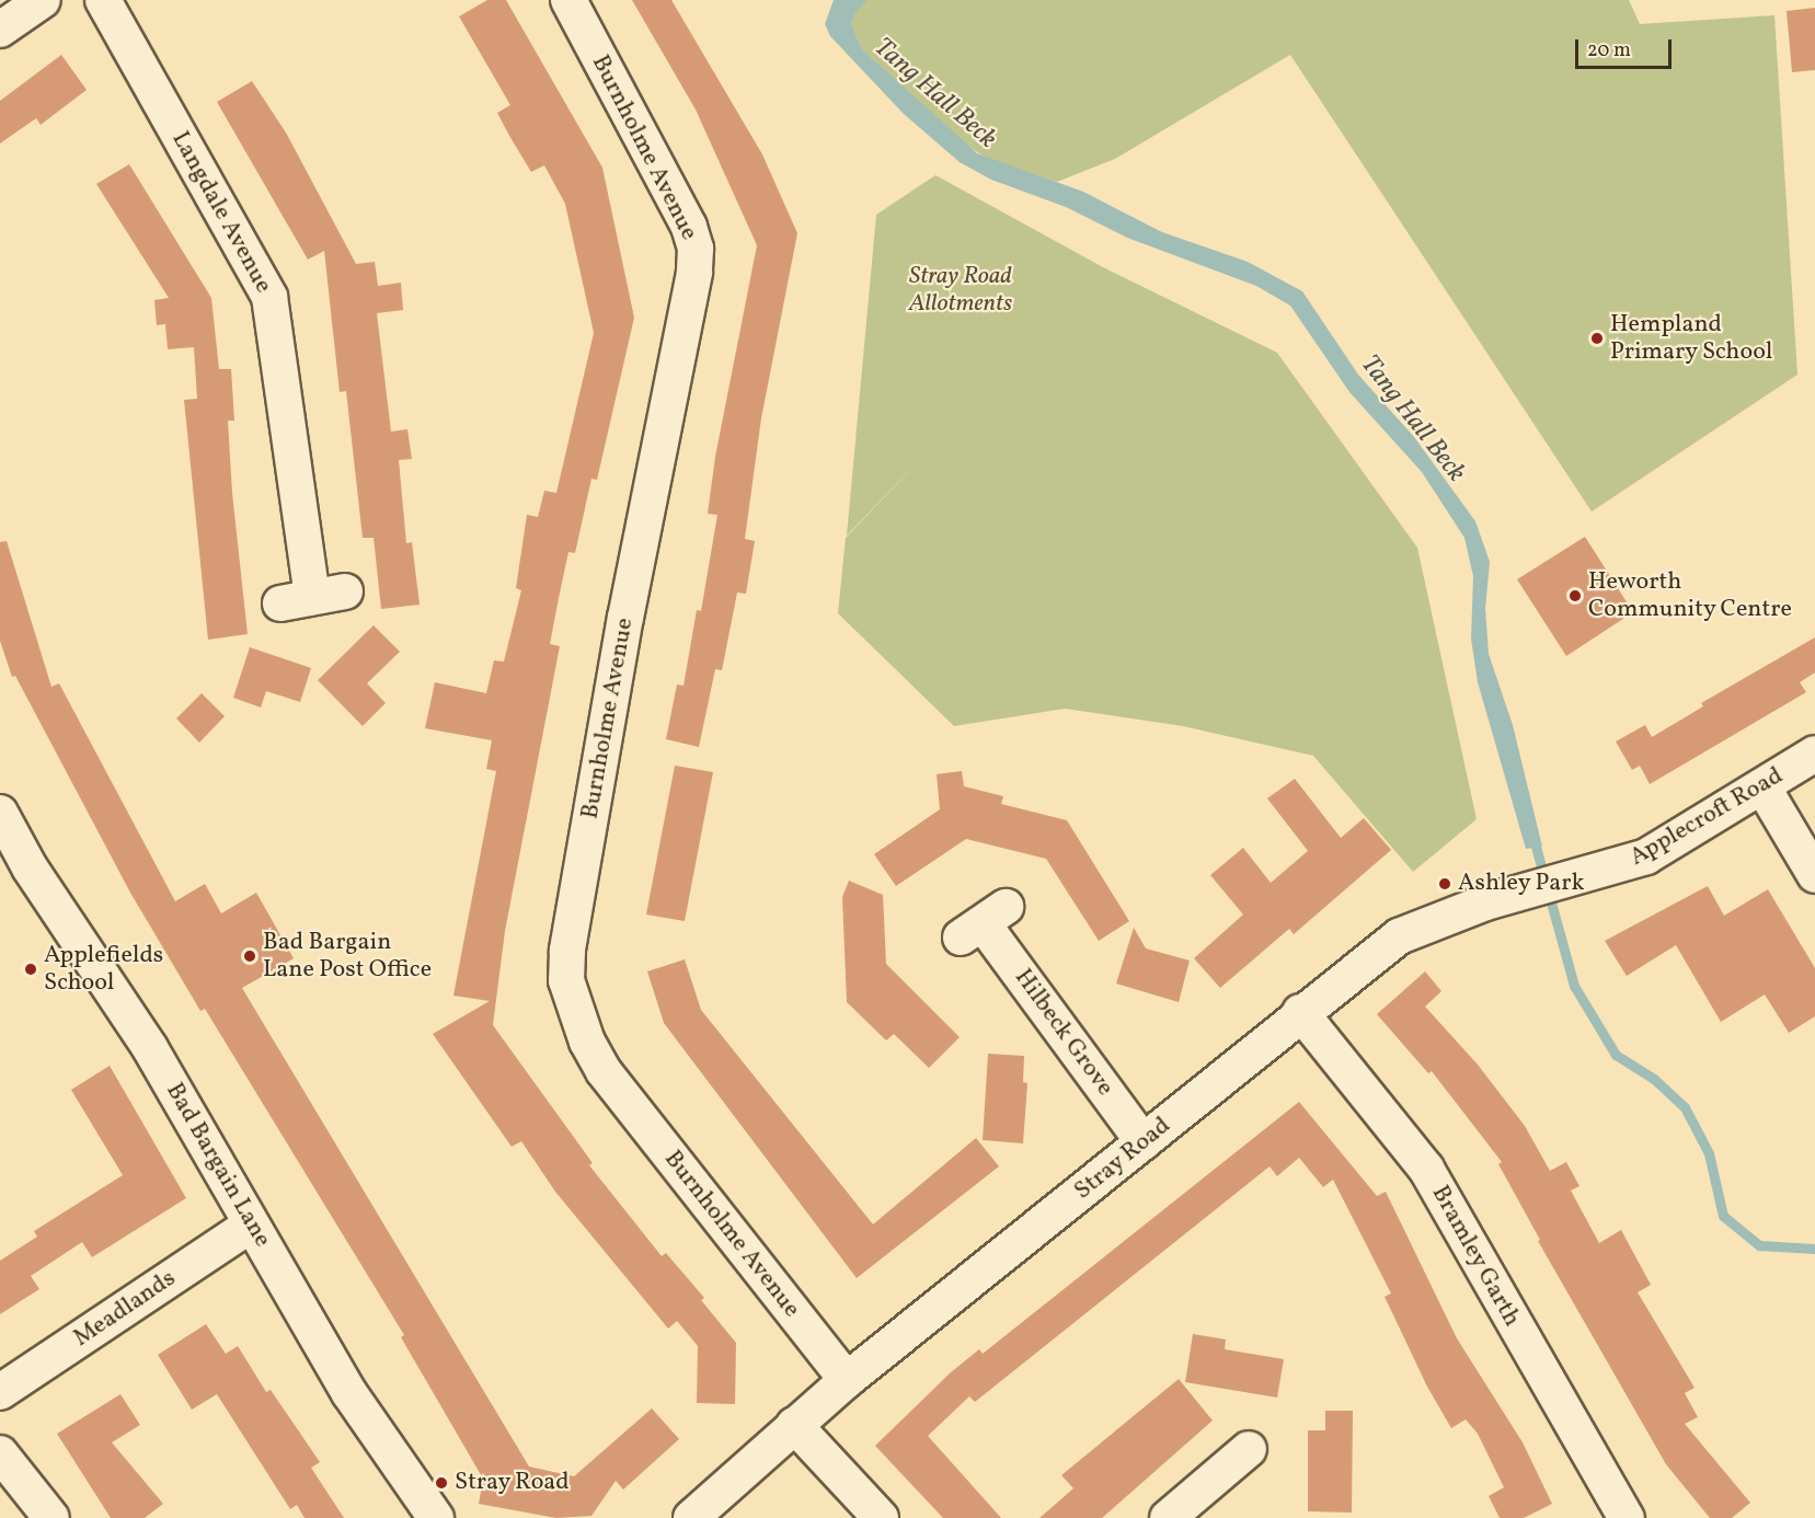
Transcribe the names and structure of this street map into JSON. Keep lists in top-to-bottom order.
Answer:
{
  "streets": {
    "street": [
      "Burnholme Avenue",
      "Langdale Avenue",
      "Applecroft Road",
      "Hilbeck Grove",
      "Stray Road",
      "Bad Bargain Lane",
      "Bramley Garth",
      "Meadlands"
    ]
  },
  "crossings": [
    ["Burnholme Avenue", "Stray Road"],
    ["Applecroft Road", "Stray Road"],
    ["Hilbeck Grove", "Stray Road"],
    ["Stray Road", "Bramley Garth"],
    ["Bad Bargain Lane", "Meadlands"]
  ],
  "water": ["Tang Hall Beck"],
  "parks": ["Stray Road Allotments"],
  "places": [
    "Hempland Primary School",
    "Heworth Community Centre",
    "Ashley Park",
    "Bad Bargain Lane Post Office",
    "Applefields School",
    "Stray Road"
  ],
  "scale_bar": "20 m"
}
